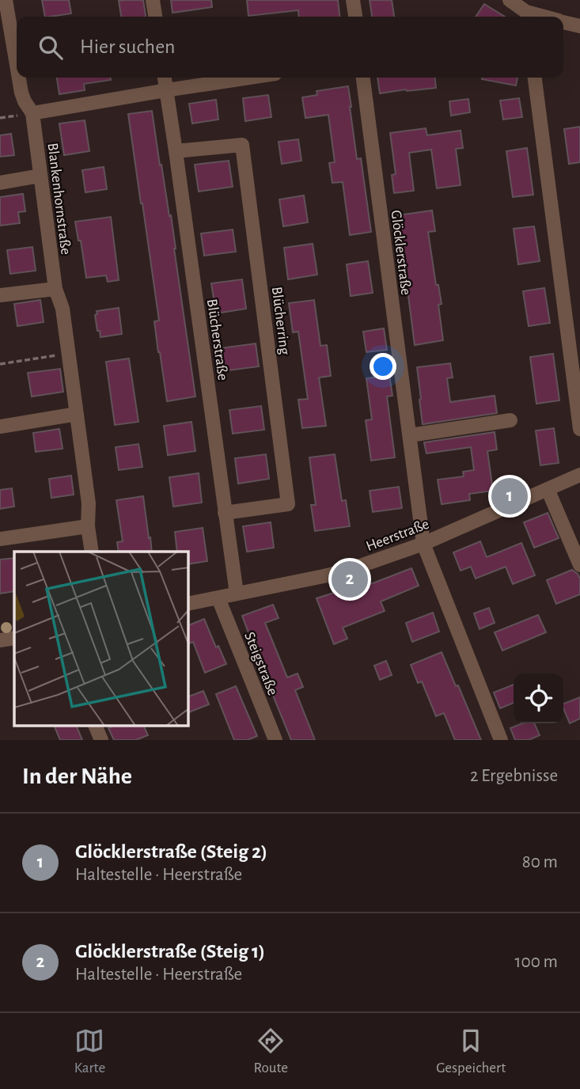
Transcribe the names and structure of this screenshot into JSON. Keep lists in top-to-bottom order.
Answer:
{
  "streets": {
    "street": [
      "Blankenhornstraße",
      "Glöcklerstraße",
      "Blücherring",
      "Blücherstraße",
      "Heerstraße",
      "Steigstraße"
    ]
  },
  "crossings": [
    ["Glöcklerstraße", "Heerstraße"],
    ["Blücherring", "Blücherstraße"],
    ["Blücherstraße", "Heerstraße"],
    ["Heerstraße", "Steigstraße"]
  ],
  "page": {
    "search": "Hier suchen",
    "pins": ["1", "2"],
    "heading": ["In der Nähe", "2 Ergebnisse"],
    "list": [
      {
        "mark": "1",
        "name": "Glöcklerstraße (Steig 2)",
        "note": "Haltestelle · Heerstraße",
        "value": "80 m"
      },
      {
        "mark": "2",
        "name": "Glöcklerstraße (Steig 1)",
        "note": "Haltestelle · Heerstraße",
        "value": "100 m"
      }
    ],
    "nav": ["Karte", "Route", "Gespeichert"]
  }
}
